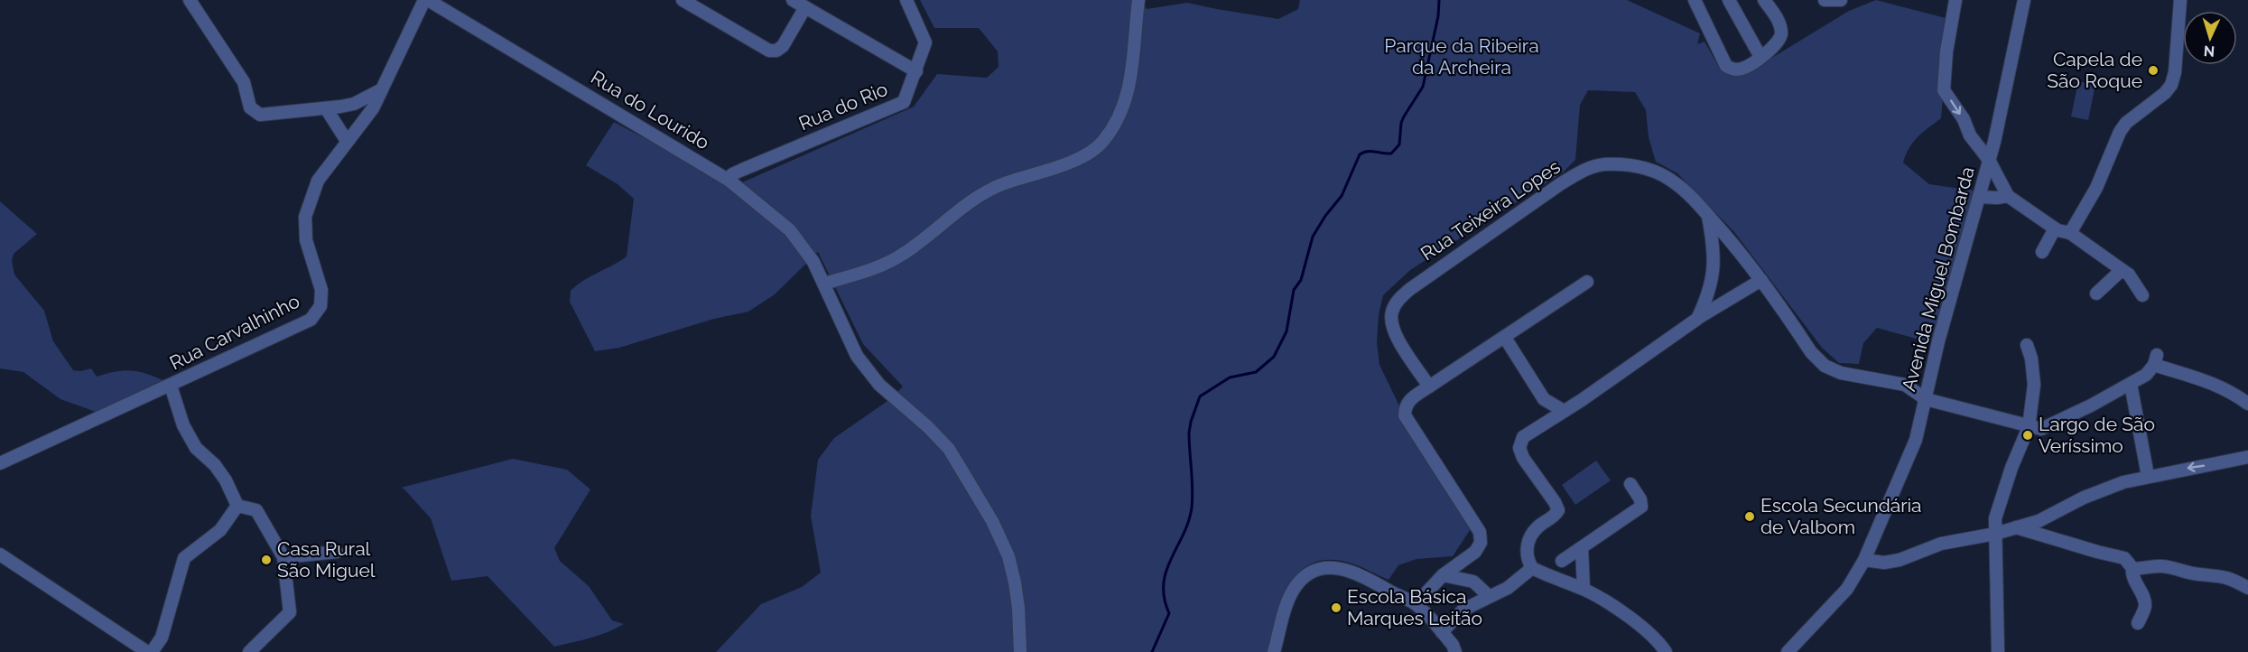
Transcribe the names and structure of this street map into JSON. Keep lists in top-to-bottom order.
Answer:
{
  "streets": {
    "street": [
      "Rua do Rio",
      "Rua do Lourido",
      "Rua Teixeira Lopes",
      "Avenida Miguel Bombarda",
      "Rua Carvalhinho"
    ]
  },
  "crossings": [
    ["Rua do Rio", "Rua do Lourido"],
    ["Rua do Lourido", "Rua Carvalhinho"],
    ["Rua Teixeira Lopes", "Avenida Miguel Bombarda"]
  ],
  "parks": ["Parque da Ribeira da Archeira"],
  "places": [
    "Capela de São Roque",
    "Largo de São Veríssimo",
    "Escola Secundária de Valbom",
    "Casa Rural São Miguel",
    "Escola Básica Marques Leitão"
  ],
  "north": "bottom"
}
